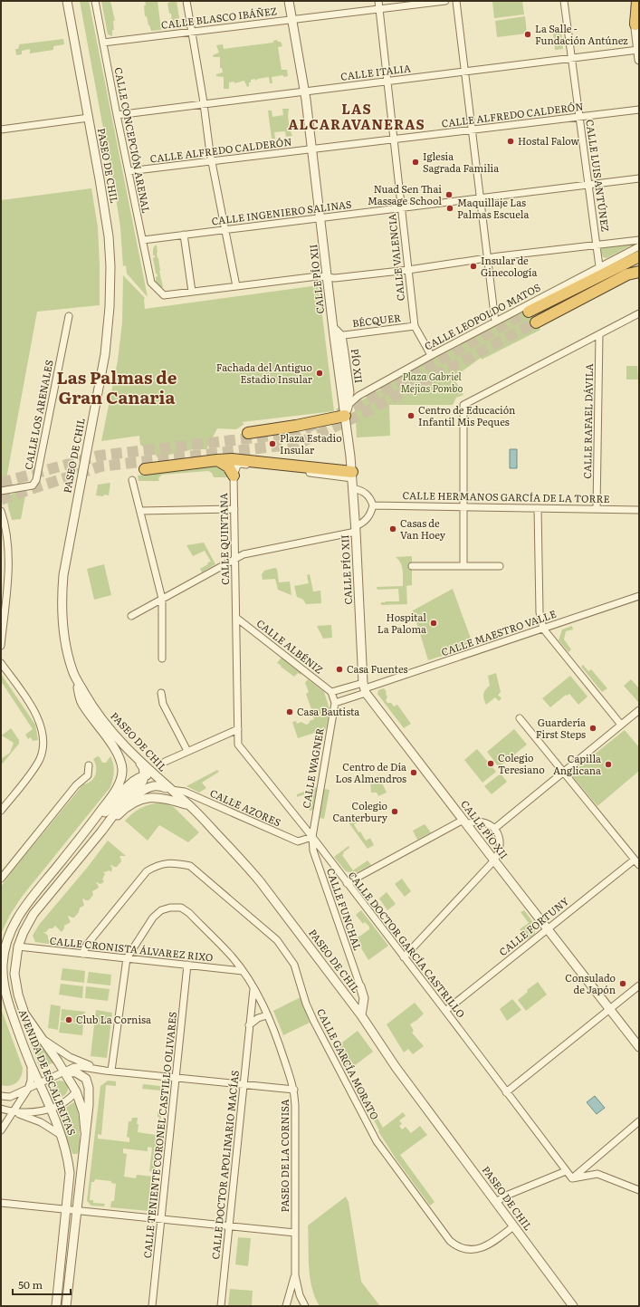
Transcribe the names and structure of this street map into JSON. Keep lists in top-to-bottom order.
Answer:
{
  "streets": {
    "street": [
      "CALLE BLASCO IBÁÑEZ",
      "CALLE ITALIA",
      "CALLE ALFREDO CALDERÓN",
      "CALLE CONCEPCIÓN ARENAL",
      "PASEO DE CHIL",
      "CALLE LUIS ANTÚNEZ",
      "CALLE INGENIERO SALINAS",
      "CALLE VALENCIA",
      "CALLE PÍO XII",
      "CALLE LEOPOLDO MATOS",
      "BÉCQUER",
      "PÍO XII",
      "CALLE LOS ARENALES",
      "CALLE RAFAEL DÁVILA",
      "CALLE HERMANOS GARCÍA DE LA TORRE",
      "CALLE QUINTANA",
      "CALLE MAESTRO VALLE",
      "CALLE ALBÉNIZ",
      "CALLE WAGNER",
      "CALLE AZORES",
      "CALLE FUNCHAL",
      "CALLE FORTUNY",
      "CALLE DOCTOR GARCÍA CASTRILLO",
      "CALLE CRONISTA ÁLVAREZ RIXO",
      "CALLE GARCÍA MORATO",
      "AVENIDA DE ESCALERITAS",
      "CALLE TENIENTE CORONEL CASTILLO OLIVARES",
      "PASEO DE LA CORNISA",
      "CALLE DOCTOR APOLINARIO MACÍAS"
    ]
  },
  "crossings": [
    ["CALLE BLASCO IBÁÑEZ", "CALLE CONCEPCIÓN ARENAL"],
    ["CALLE BLASCO IBÁÑEZ", "CALLE VALENCIA"],
    ["CALLE BLASCO IBÁÑEZ", "CALLE PÍO XII"],
    ["CALLE ITALIA", "CALLE CONCEPCIÓN ARENAL"],
    ["CALLE ITALIA", "CALLE LUIS ANTÚNEZ"],
    ["CALLE ITALIA", "CALLE VALENCIA"],
    ["CALLE ITALIA", "CALLE PÍO XII"],
    ["CALLE ALFREDO CALDERÓN", "CALLE CONCEPCIÓN ARENAL"],
    ["CALLE ALFREDO CALDERÓN", "CALLE LUIS ANTÚNEZ"],
    ["CALLE ALFREDO CALDERÓN", "CALLE VALENCIA"],
    ["CALLE ALFREDO CALDERÓN", "CALLE PÍO XII"],
    ["CALLE CONCEPCIÓN ARENAL", "CALLE INGENIERO SALINAS"],
    ["PASEO DE CHIL", "CALLE AZORES"],
    ["PASEO DE CHIL", "CALLE GARCÍA MORATO"],
    ["PASEO DE CHIL", "AVENIDA DE ESCALERITAS"],
    ["CALLE LUIS ANTÚNEZ", "CALLE INGENIERO SALINAS"],
    ["CALLE LUIS ANTÚNEZ", "CALLE LEOPOLDO MATOS"],
    ["CALLE INGENIERO SALINAS", "CALLE VALENCIA"],
    ["CALLE INGENIERO SALINAS", "CALLE PÍO XII"],
    ["CALLE VALENCIA", "CALLE LEOPOLDO MATOS"],
    ["CALLE VALENCIA", "BÉCQUER"],
    ["CALLE PÍO XII", "CALLE LEOPOLDO MATOS"],
    ["CALLE PÍO XII", "PÍO XII"],
    ["CALLE PÍO XII", "CALLE MAESTRO VALLE"],
    ["CALLE PÍO XII", "CALLE FORTUNY"],
    ["CALLE LEOPOLDO MATOS", "PÍO XII"],
    ["BÉCQUER", "PÍO XII"],
    ["CALLE RAFAEL DÁVILA", "CALLE HERMANOS GARCÍA DE LA TORRE"],
    ["CALLE QUINTANA", "CALLE ALBÉNIZ"],
    ["CALLE QUINTANA", "CALLE DOCTOR GARCÍA CASTRILLO"],
    ["CALLE WAGNER", "CALLE AZORES"],
    ["CALLE WAGNER", "CALLE FUNCHAL"],
    ["CALLE WAGNER", "CALLE DOCTOR GARCÍA CASTRILLO"],
    ["CALLE AZORES", "CALLE FUNCHAL"],
    ["CALLE AZORES", "CALLE DOCTOR GARCÍA CASTRILLO"],
    ["CALLE FUNCHAL", "CALLE DOCTOR GARCÍA CASTRILLO"],
    ["CALLE FORTUNY", "CALLE DOCTOR GARCÍA CASTRILLO"],
    ["CALLE CRONISTA ÁLVAREZ RIXO", "CALLE GARCÍA MORATO"],
    ["CALLE CRONISTA ÁLVAREZ RIXO", "AVENIDA DE ESCALERITAS"],
    ["CALLE CRONISTA ÁLVAREZ RIXO", "CALLE TENIENTE CORONEL CASTILLO OLIVARES"],
    ["CALLE CRONISTA ÁLVAREZ RIXO", "PASEO DE LA CORNISA"],
    ["PASEO DE LA CORNISA", "CALLE DOCTOR APOLINARIO MACÍAS"]
  ],
  "districts": ["LAS ALCARAVANERAS", "Las Palmas de Gran Canaria"],
  "parks": ["Plaza Gabriel Mejias Pombo"],
  "places": [
    "La Salle - Fundación Antúnez",
    "Hostal Falow",
    "Iglesia Sagrada Familia",
    "Nuad Sen Thai Massage School",
    "Maquillaje Las Palmas Escuela",
    "Insular de Ginecología",
    "Fachada del Antiguo Estadio Insular",
    "Centro de Educación Infantil Mis Peques",
    "Plaza Estadio Insular",
    "Casas de Van Hoey",
    "Hospital La Paloma",
    "Casa Fuentes",
    "Casa Bautista",
    "Guardería First Steps",
    "Colegio Teresiano",
    "Capilla Anglicana",
    "Centro de Día Los Almendros",
    "Colegio Canterbury",
    "Consulado de Japón",
    "Club La Cornisa"
  ],
  "scale_bar": "50 m"
}
